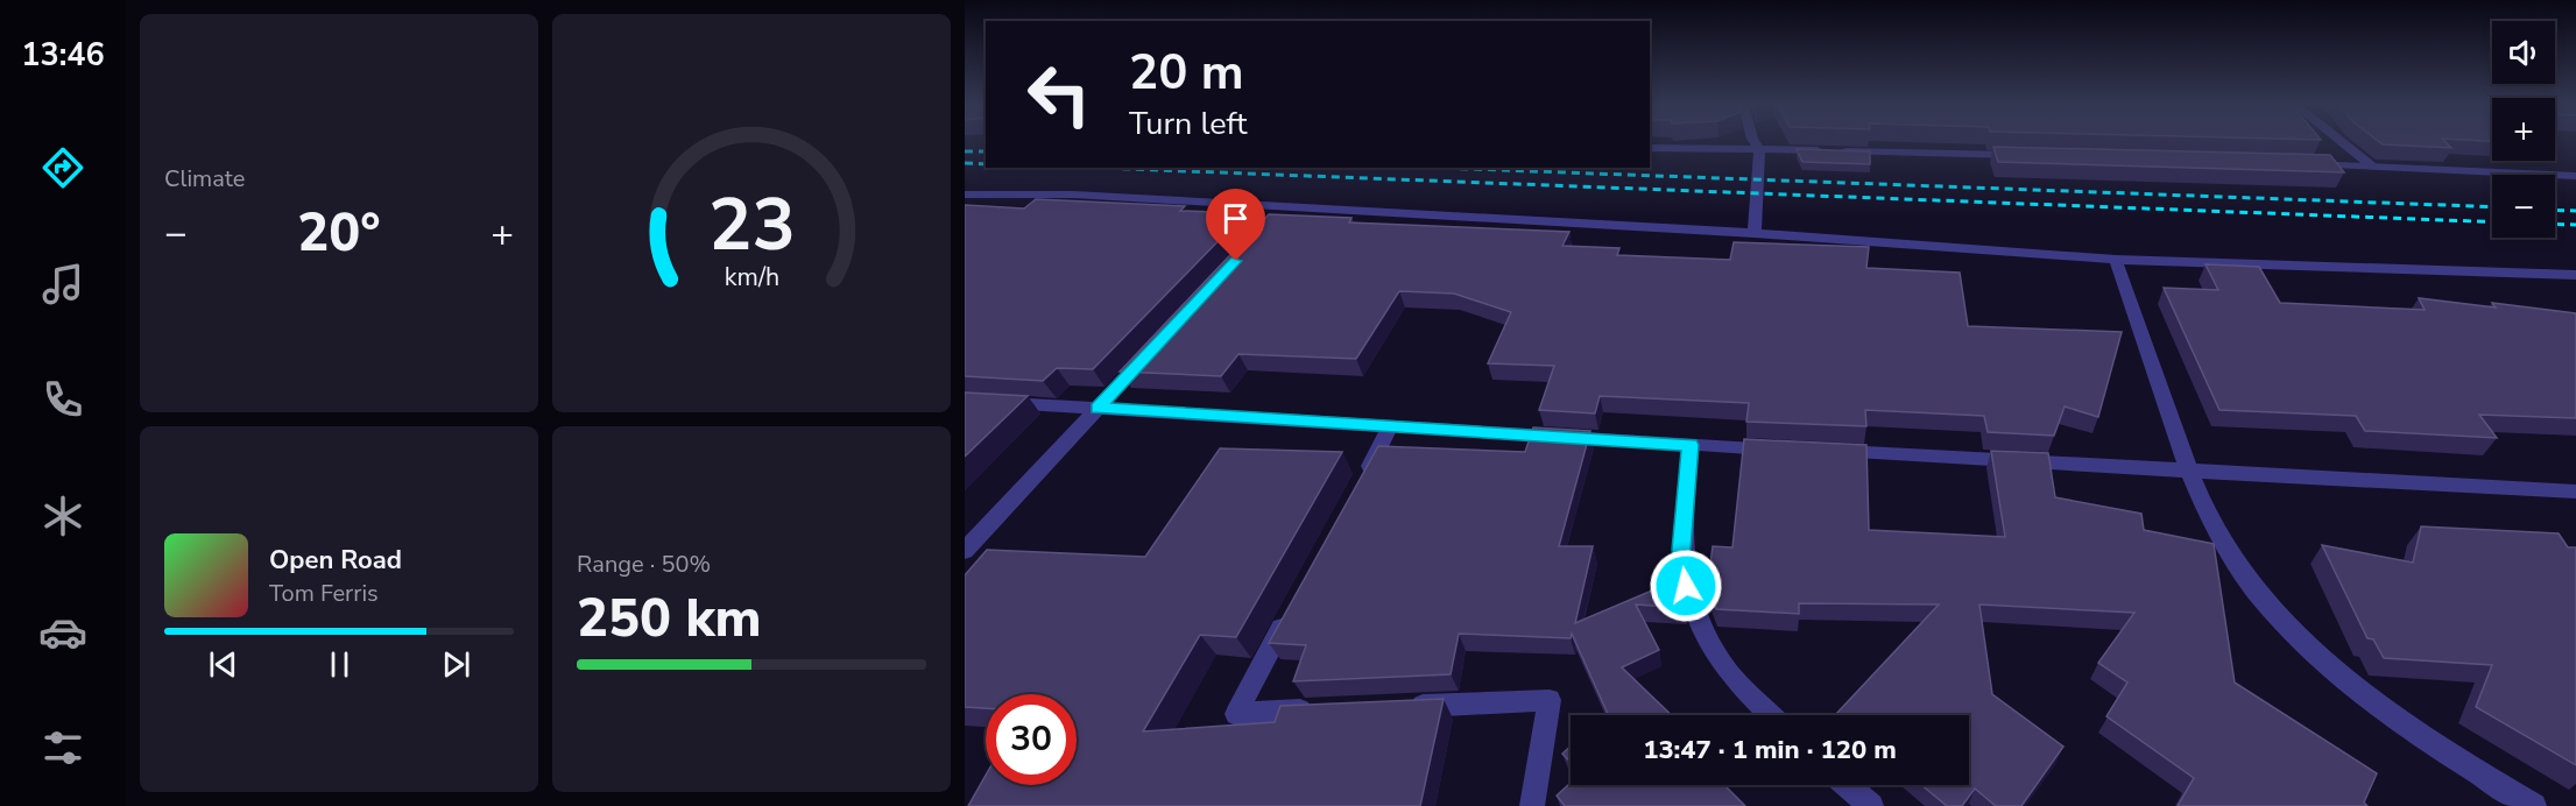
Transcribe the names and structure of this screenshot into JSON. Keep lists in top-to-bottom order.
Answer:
{
  "page": {
    "tabs": "13:46",
    "tile": [
      "Climate",
      ["Range · 50%", "250 km"]
    ],
    "map_buttons": ["+", "−"],
    "turn": ["20 m", "Turn left"],
    "heat": ["−", "20°", "+"],
    "song": ["Open Road", "Tom Ferris"],
    "limit": "30",
    "trip": "13:47 · 1 min · 120 m",
    "gauge": ["23", "km/h"]
  }
}
